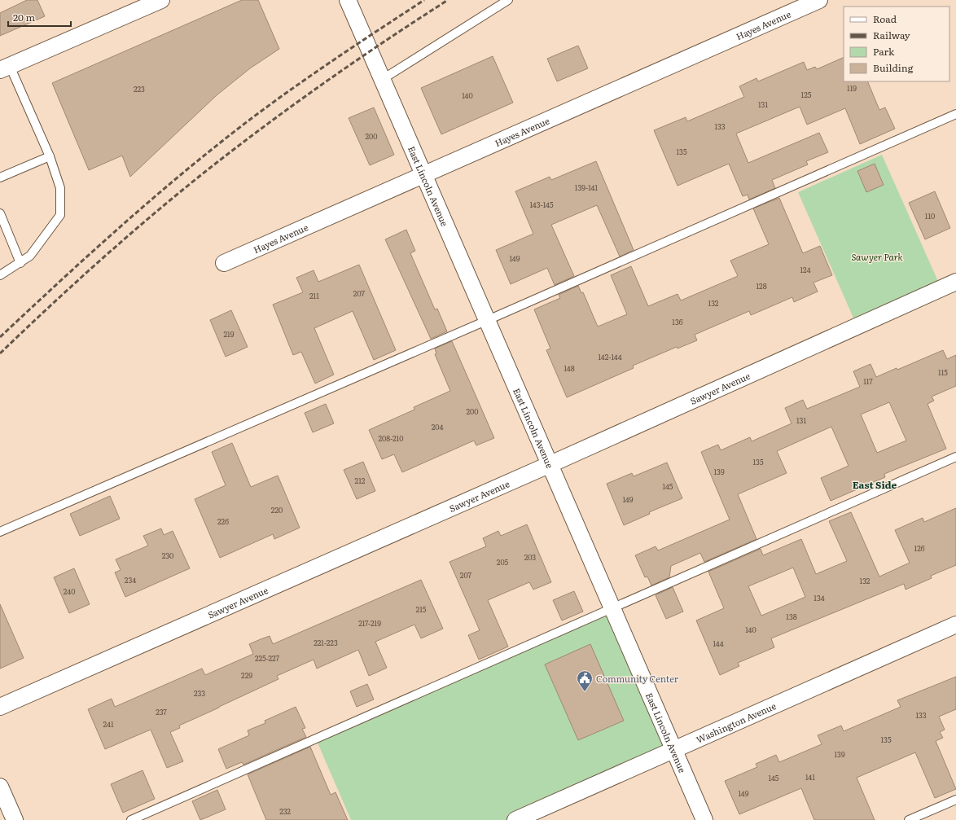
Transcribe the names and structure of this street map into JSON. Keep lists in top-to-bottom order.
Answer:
{
  "streets": {
    "street": [
      "Hayes Avenue",
      "East Lincoln Avenue",
      "Sawyer Avenue",
      "Washington Avenue"
    ]
  },
  "crossings": [
    ["Hayes Avenue", "East Lincoln Avenue"],
    ["East Lincoln Avenue", "Sawyer Avenue"],
    ["East Lincoln Avenue", "Washington Avenue"]
  ],
  "districts": ["East Side"],
  "parks": ["Sawyer Park"],
  "places": {
    "public building": ["Community Center"]
  },
  "house_numbers": [
    "119",
    "223",
    "125",
    "140",
    "131",
    "133",
    "200",
    "135",
    "139-141",
    "143-145",
    "110",
    "149",
    "124",
    "128",
    "207",
    "211",
    "132",
    "136",
    "219",
    "142-144",
    "148",
    "115",
    "117",
    "200",
    "131",
    "204",
    "208-210",
    "135",
    "139",
    "212",
    "145",
    "149",
    "220",
    "226",
    "126",
    "230",
    "203",
    "205",
    "207",
    "234",
    "132",
    "240",
    "134",
    "215",
    "138",
    "217-219",
    "140",
    "221-223",
    "144",
    "225-227",
    "229",
    "233",
    "237",
    "133",
    "241",
    "135",
    "139",
    "141",
    "145",
    "149",
    "232"
  ],
  "legend": [
    "Road",
    "Railway",
    "Park",
    "Building"
  ],
  "scale_bar": "20 m"
}
